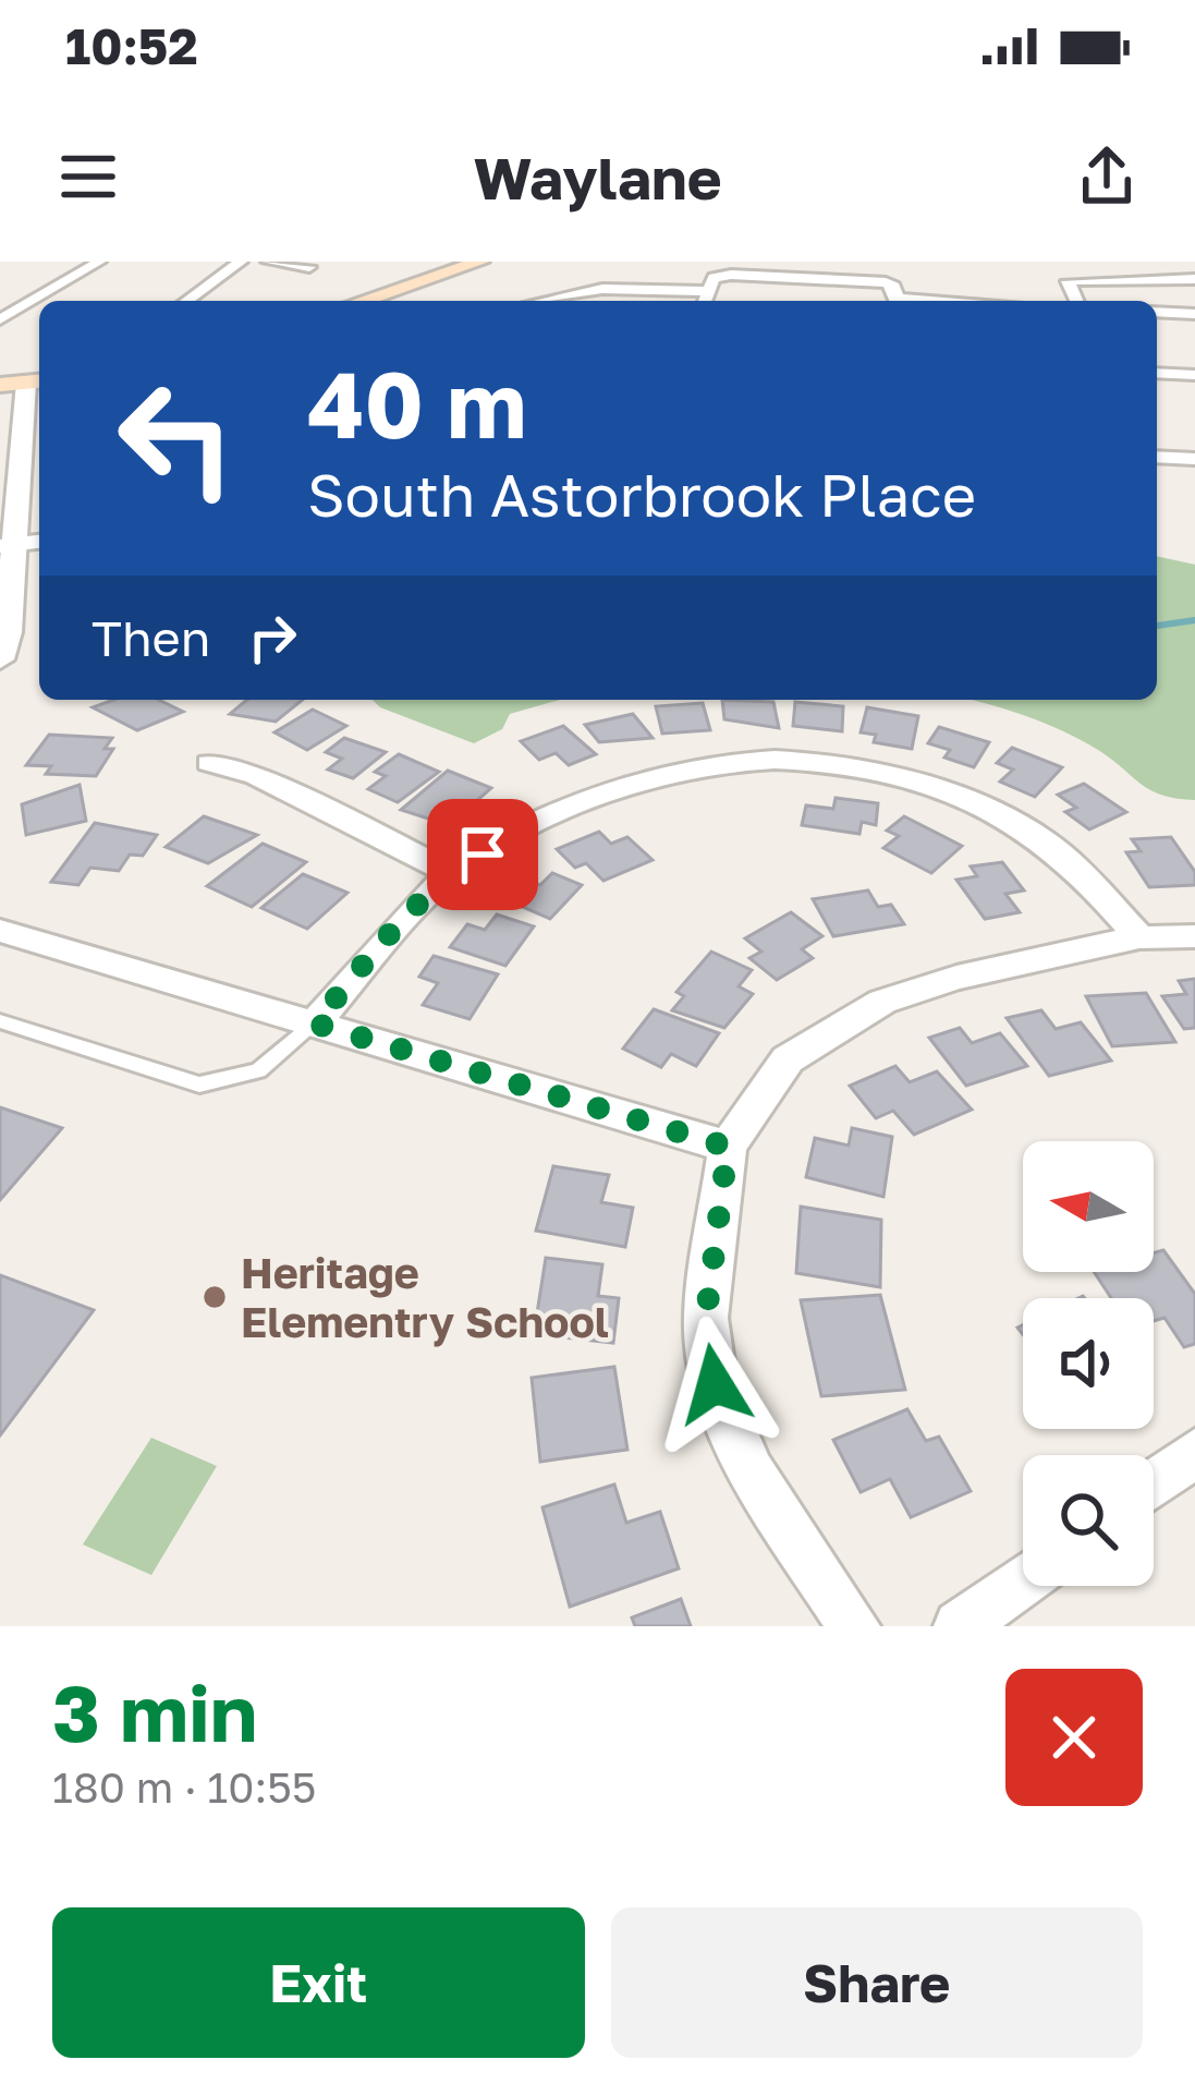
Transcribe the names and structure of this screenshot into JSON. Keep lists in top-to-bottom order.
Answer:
{
  "places": ["Heritage Elementry School"],
  "north": "left",
  "page": {
    "status": "10:52",
    "header": "Waylane",
    "turn": ["40 m", "South Astorbrook Place"],
    "then": "Then",
    "heading": ["3 min", "180 m · 10:55"],
    "buttons": ["Exit", "Share"]
  }
}
